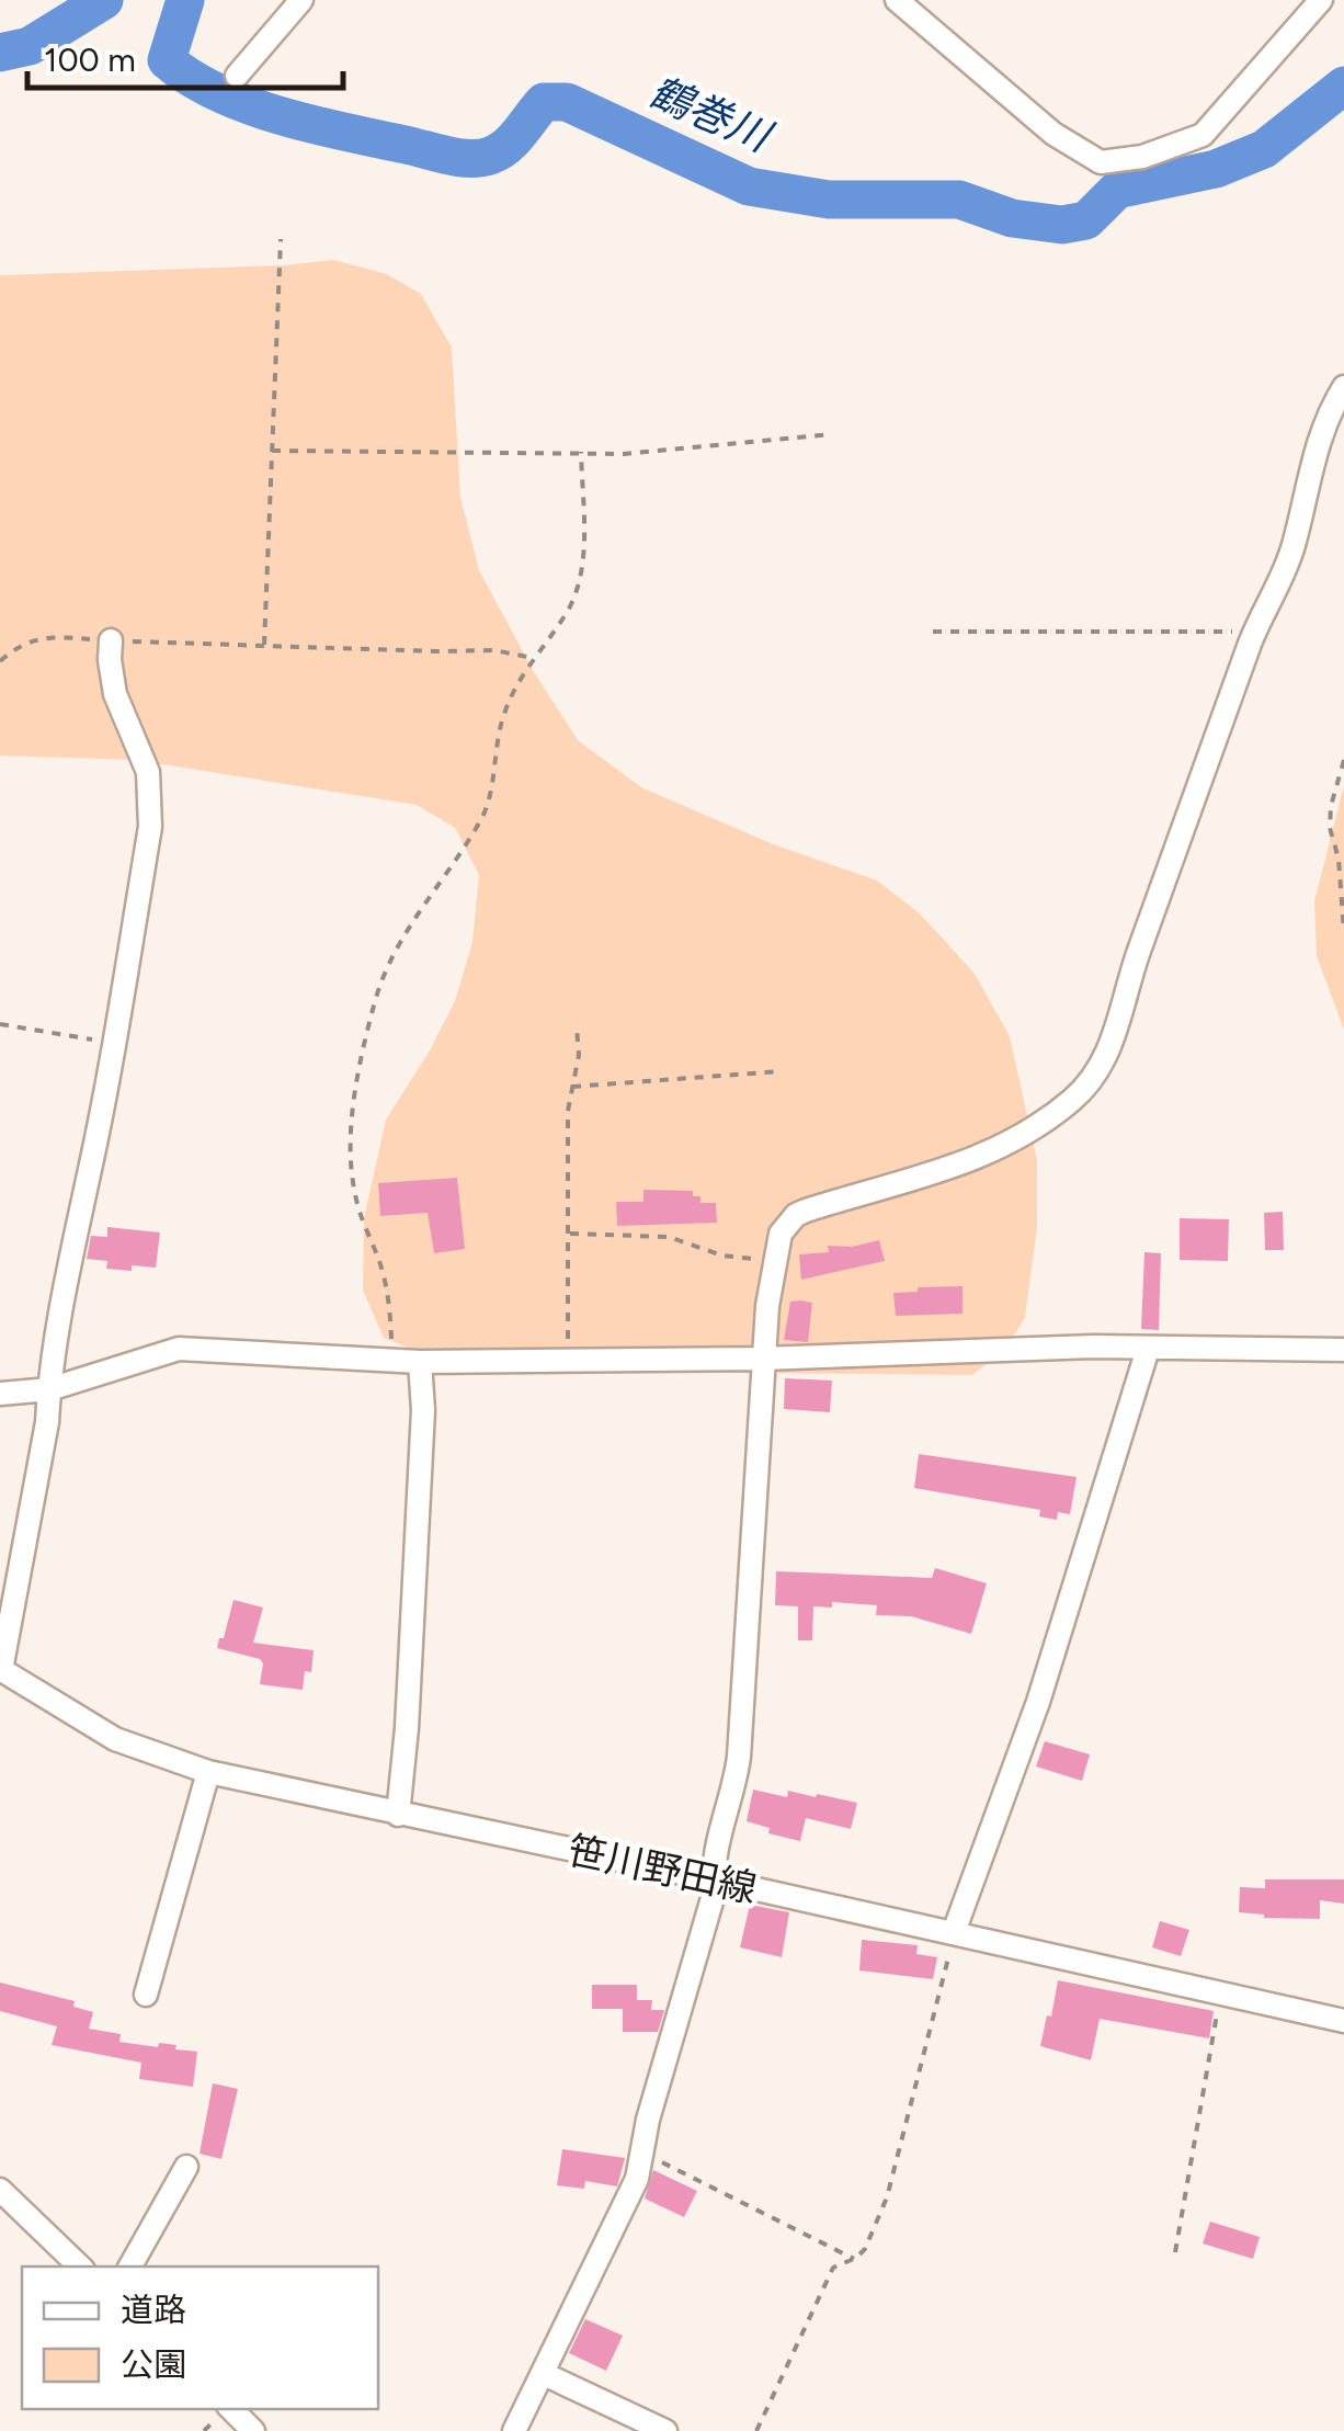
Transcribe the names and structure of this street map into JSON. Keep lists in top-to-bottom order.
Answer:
{
  "streets": {
    "street": ["笹川野田線"]
  },
  "water": ["鶴巻川"],
  "legend": ["道路", "公園"],
  "scale_bar": "100 m"
}
